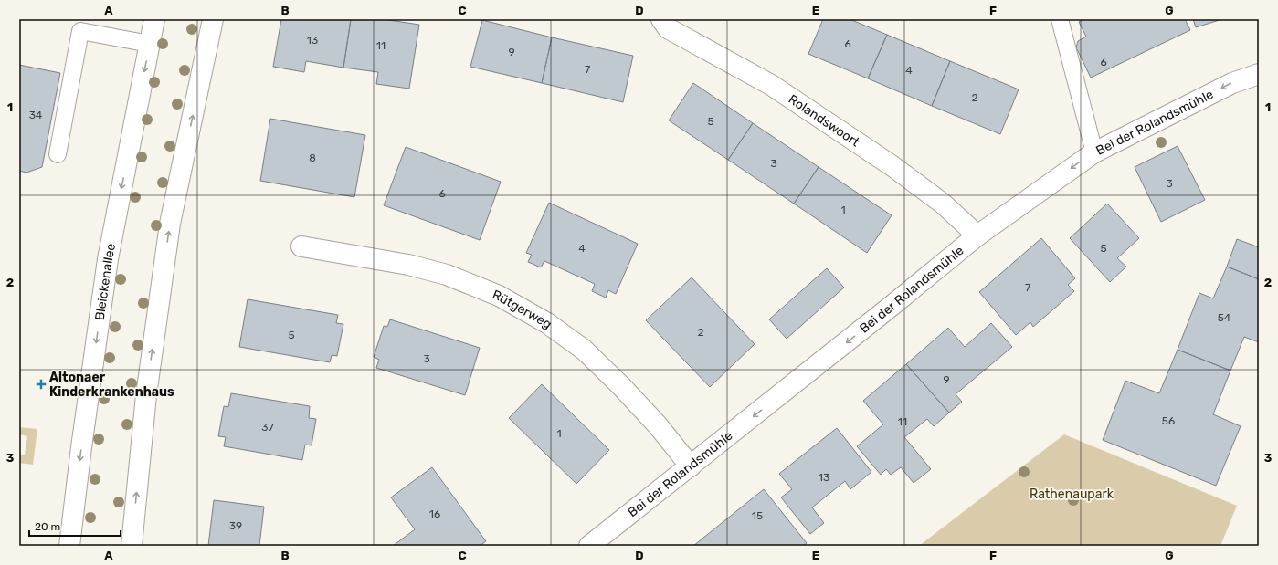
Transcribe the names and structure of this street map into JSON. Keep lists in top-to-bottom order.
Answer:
{
  "streets": {
    "street": [
      "Rolandswoort",
      "Bei der Rolandsmühle",
      "Bleickenallee",
      "Rütgerweg"
    ]
  },
  "crossings": [
    ["Rolandswoort", "Bei der Rolandsmühle"],
    ["Bei der Rolandsmühle", "Rütgerweg"]
  ],
  "one_way": ["Bei der Rolandsmühle"],
  "parks": ["Rathenaupark"],
  "places": {
    "health": ["Altonaer Kinderkrankenhaus"]
  },
  "house_numbers": [
    "13",
    "6",
    "11",
    "9",
    "6",
    "7",
    "4",
    "2",
    "34",
    "5",
    "8",
    "3",
    "3",
    "6",
    "1",
    "4",
    "5",
    "7",
    "54",
    "2",
    "5",
    "3",
    "9",
    "56",
    "11",
    "37",
    "1",
    "13",
    "16",
    "15",
    "39"
  ],
  "scale_bar": "20 m",
  "grid": {
    "columns": [
      "A",
      "B",
      "C",
      "D",
      "E",
      "F",
      "G"
    ],
    "rows": ["1", "2", "3"]
  }
}
